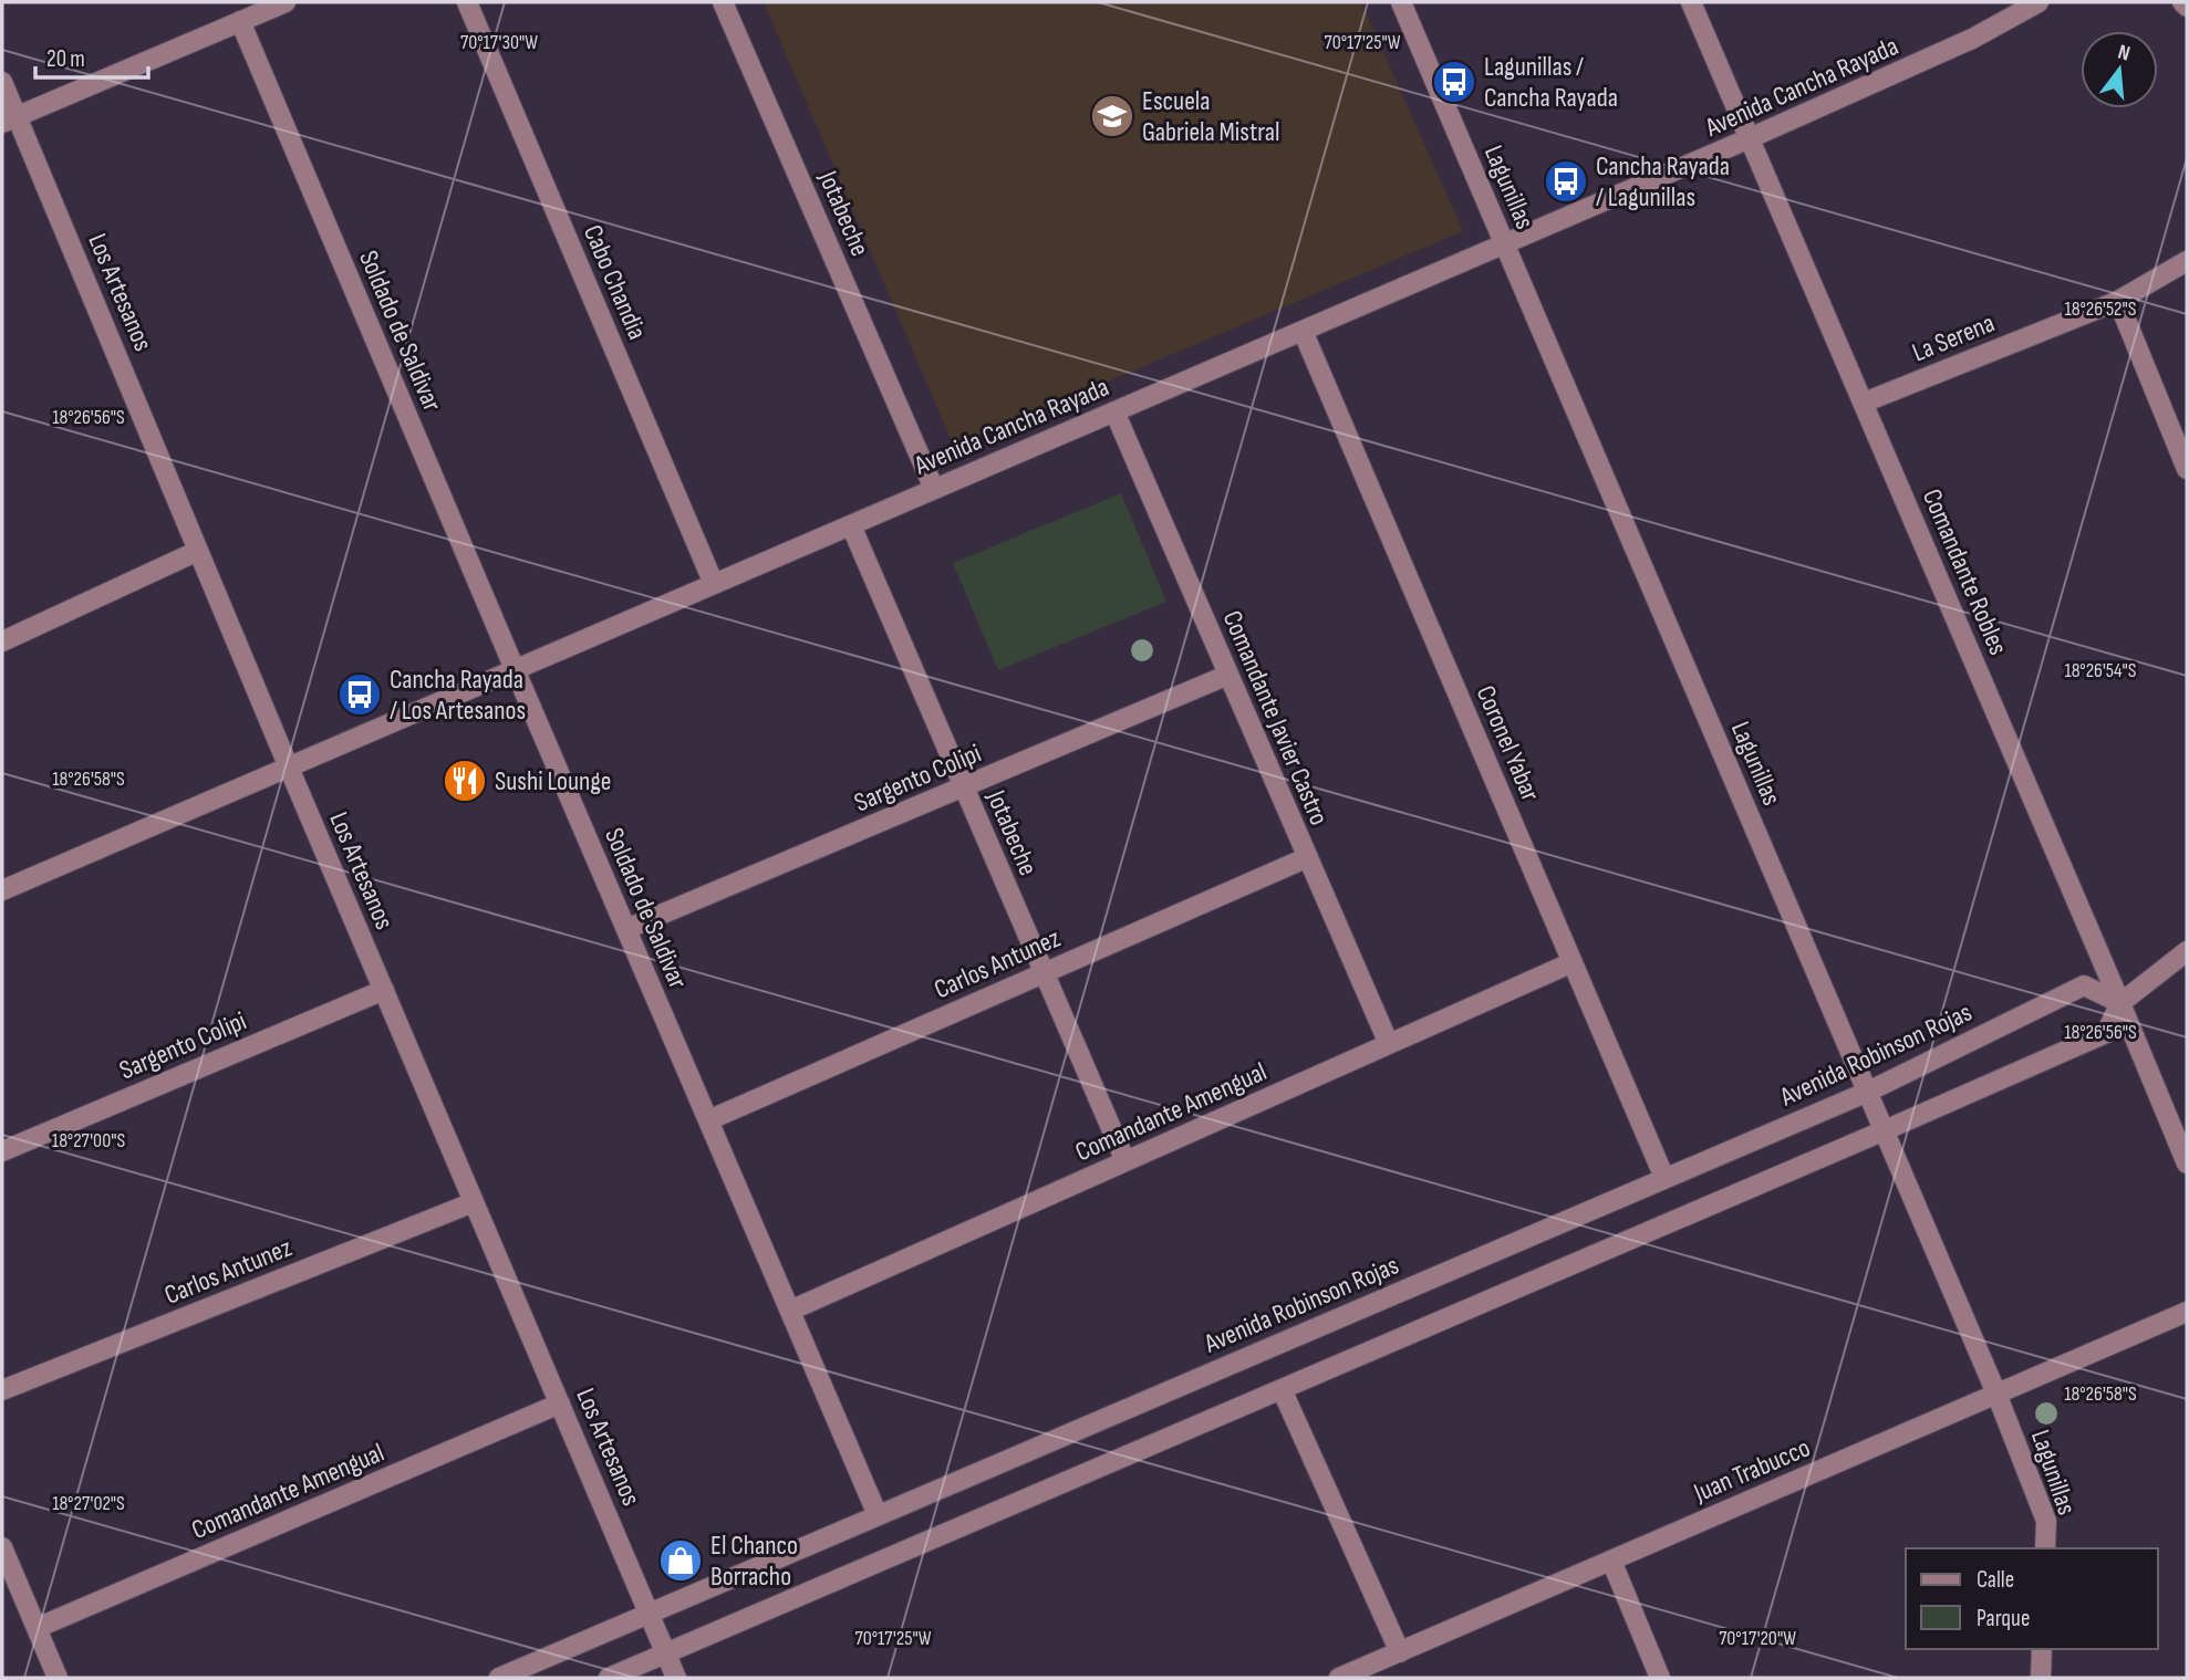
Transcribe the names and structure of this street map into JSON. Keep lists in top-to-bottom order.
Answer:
{
  "streets": {
    "street": [
      "Avenida Cancha Rayada",
      "Lagunillas",
      "Jotabeche",
      "Cabo Chandia",
      "Los Artesanos",
      "Soldado de Saldivar",
      "La Serena",
      "Comandante Robles",
      "Comandante Javier Castro",
      "Coronel Yabar",
      "Sargento Colipi",
      "Carlos Antunez",
      "Avenida Robinson Rojas",
      "Comandante Amengual",
      "Juan Trabucco"
    ]
  },
  "crossings": [
    ["Avenida Cancha Rayada", "Lagunillas"],
    ["Avenida Cancha Rayada", "Jotabeche"],
    ["Avenida Cancha Rayada", "Cabo Chandia"],
    ["Avenida Cancha Rayada", "Los Artesanos"],
    ["Avenida Cancha Rayada", "Soldado de Saldivar"],
    ["Avenida Cancha Rayada", "Comandante Robles"],
    ["Avenida Cancha Rayada", "Comandante Javier Castro"],
    ["Avenida Cancha Rayada", "Coronel Yabar"],
    ["Lagunillas", "Avenida Robinson Rojas"],
    ["Lagunillas", "Juan Trabucco"],
    ["Jotabeche", "Sargento Colipi"],
    ["Jotabeche", "Carlos Antunez"],
    ["Jotabeche", "Comandante Amengual"],
    ["Los Artesanos", "Sargento Colipi"],
    ["Los Artesanos", "Carlos Antunez"],
    ["Los Artesanos", "Avenida Robinson Rojas"],
    ["Los Artesanos", "Comandante Amengual"],
    ["Soldado de Saldivar", "Sargento Colipi"],
    ["Soldado de Saldivar", "Carlos Antunez"],
    ["Soldado de Saldivar", "Avenida Robinson Rojas"],
    ["Soldado de Saldivar", "Comandante Amengual"],
    ["La Serena", "Comandante Robles"],
    ["Comandante Robles", "Avenida Robinson Rojas"],
    ["Comandante Javier Castro", "Sargento Colipi"],
    ["Comandante Javier Castro", "Carlos Antunez"],
    ["Comandante Javier Castro", "Comandante Amengual"],
    ["Coronel Yabar", "Avenida Robinson Rojas"],
    ["Coronel Yabar", "Comandante Amengual"]
  ],
  "places": {
    "bus stop": ["Lagunillas / Cancha Rayada", "Cancha Rayada / Lagunillas", "Cancha Rayada / Los Artesanos"],
    "school or university": ["Escuela Gabriela Mistral"],
    "restaurant": ["Sushi Lounge"],
    "shop": ["El Chanco Borracho"]
  },
  "legend": ["Calle", "Parque"],
  "scale_bar": "20 m",
  "north": "top",
  "coordinates": [
    "70°17'30\"W",
    "70°17'25\"W",
    "18°26'52\"S",
    "18°26'56\"S",
    "18°26'54\"S",
    "18°26'58\"S",
    "18°27'00\"S",
    "18°27'02\"S",
    "70°17'20\"W"
  ]
}
